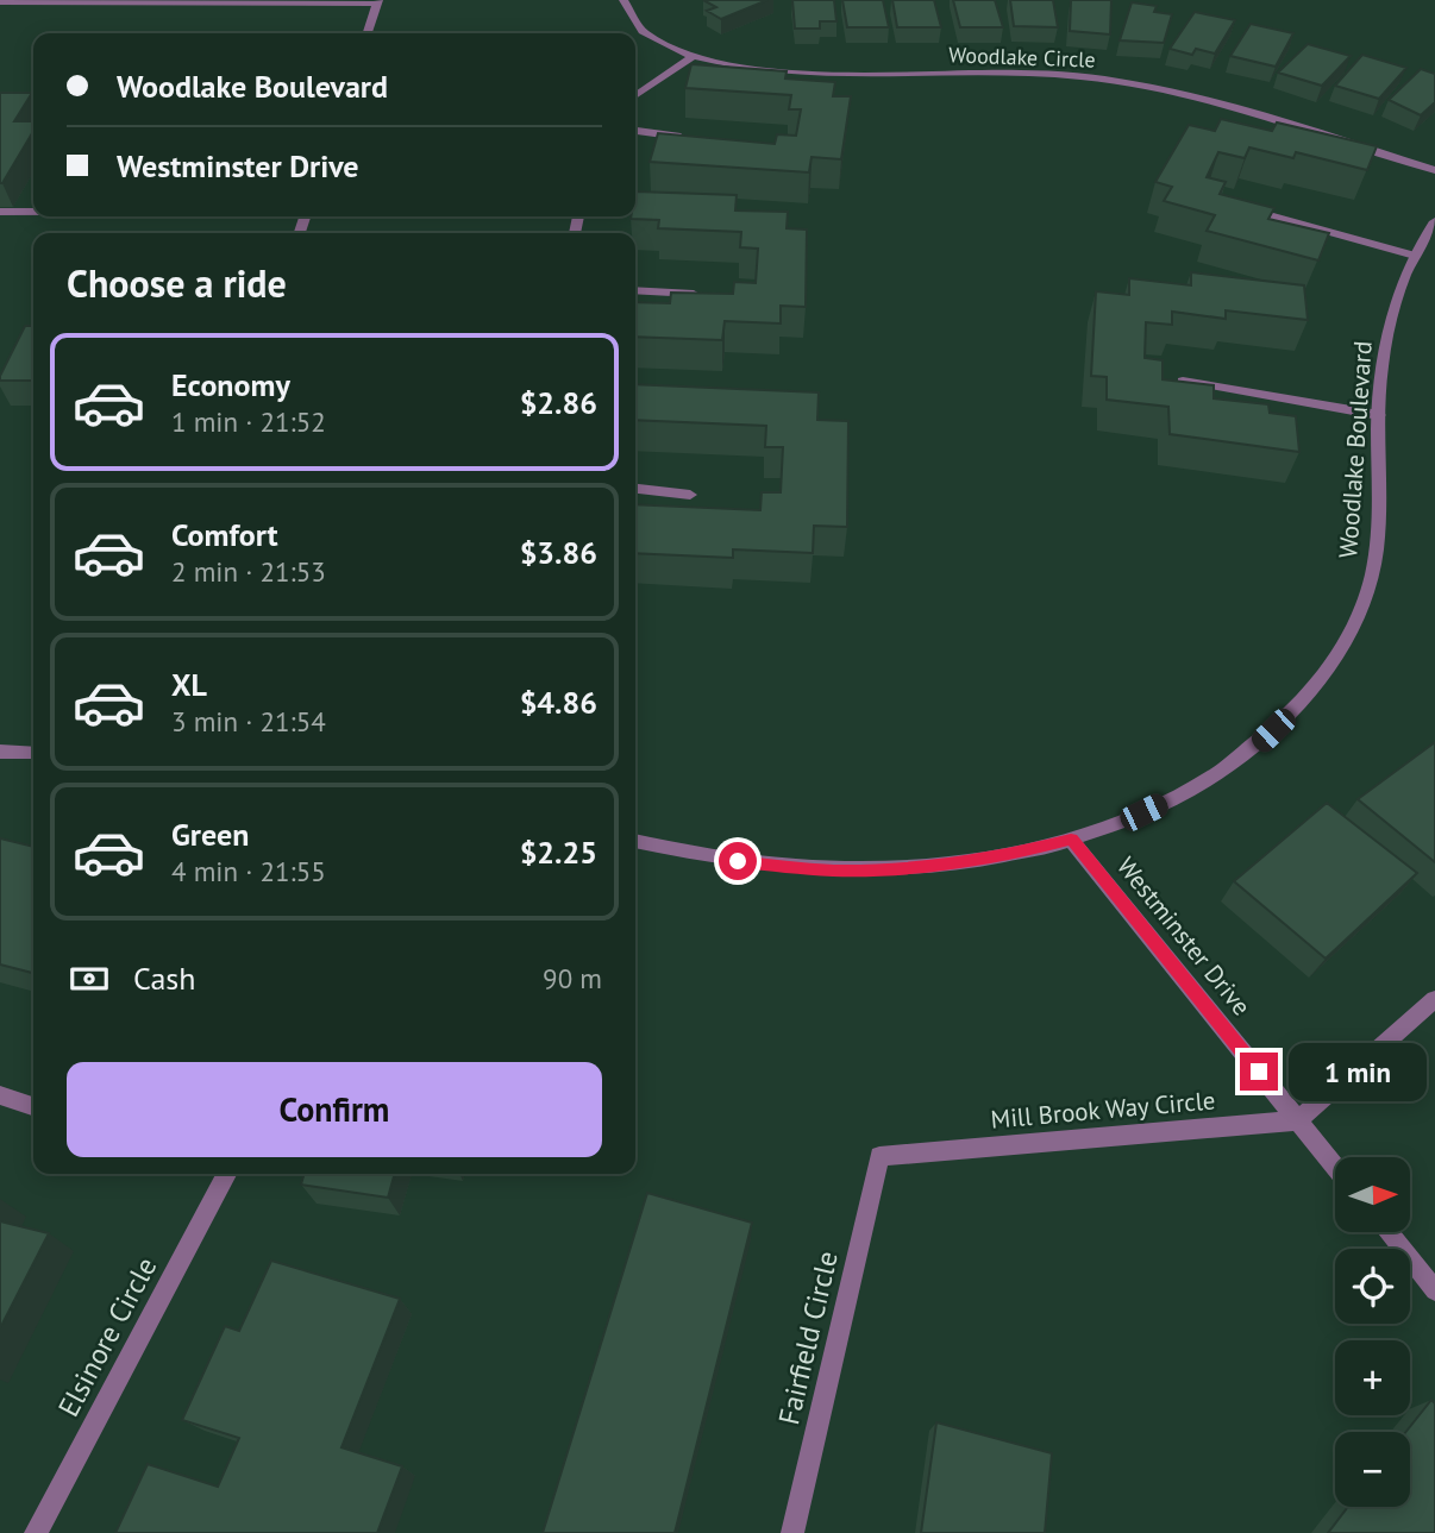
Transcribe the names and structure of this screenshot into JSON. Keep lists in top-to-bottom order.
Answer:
{
  "streets": {
    "street": [
      "Woodlake Circle",
      "Woodlake Boulevard",
      "Westminster Drive",
      "Mill Brook Way Circle",
      "Elsinore Circle",
      "Fairfield Circle"
    ]
  },
  "crossings": [
    ["Woodlake Boulevard", "Westminster Drive"],
    ["Westminster Drive", "Mill Brook Way Circle"],
    ["Mill Brook Way Circle", "Fairfield Circle"]
  ],
  "north": "right",
  "page": {
    "banner": ["Woodlake Boulevard", "Westminster Drive"],
    "heading": "Choose a ride",
    "list": [
      {
        "name": "Economy",
        "note": "1 min · 21:52",
        "value": "$2.86"
      },
      {
        "name": "Comfort",
        "note": "2 min · 21:53",
        "value": "$3.86"
      },
      {
        "name": "XL",
        "note": "3 min · 21:54",
        "value": "$4.86"
      },
      {
        "name": "Green",
        "note": "4 min · 21:55",
        "value": "$2.25"
      }
    ],
    "pay": ["Cash", "90 m"],
    "bubble": "1 min",
    "buttons": "Confirm",
    "map_buttons": ["+", "−"]
  }
}
